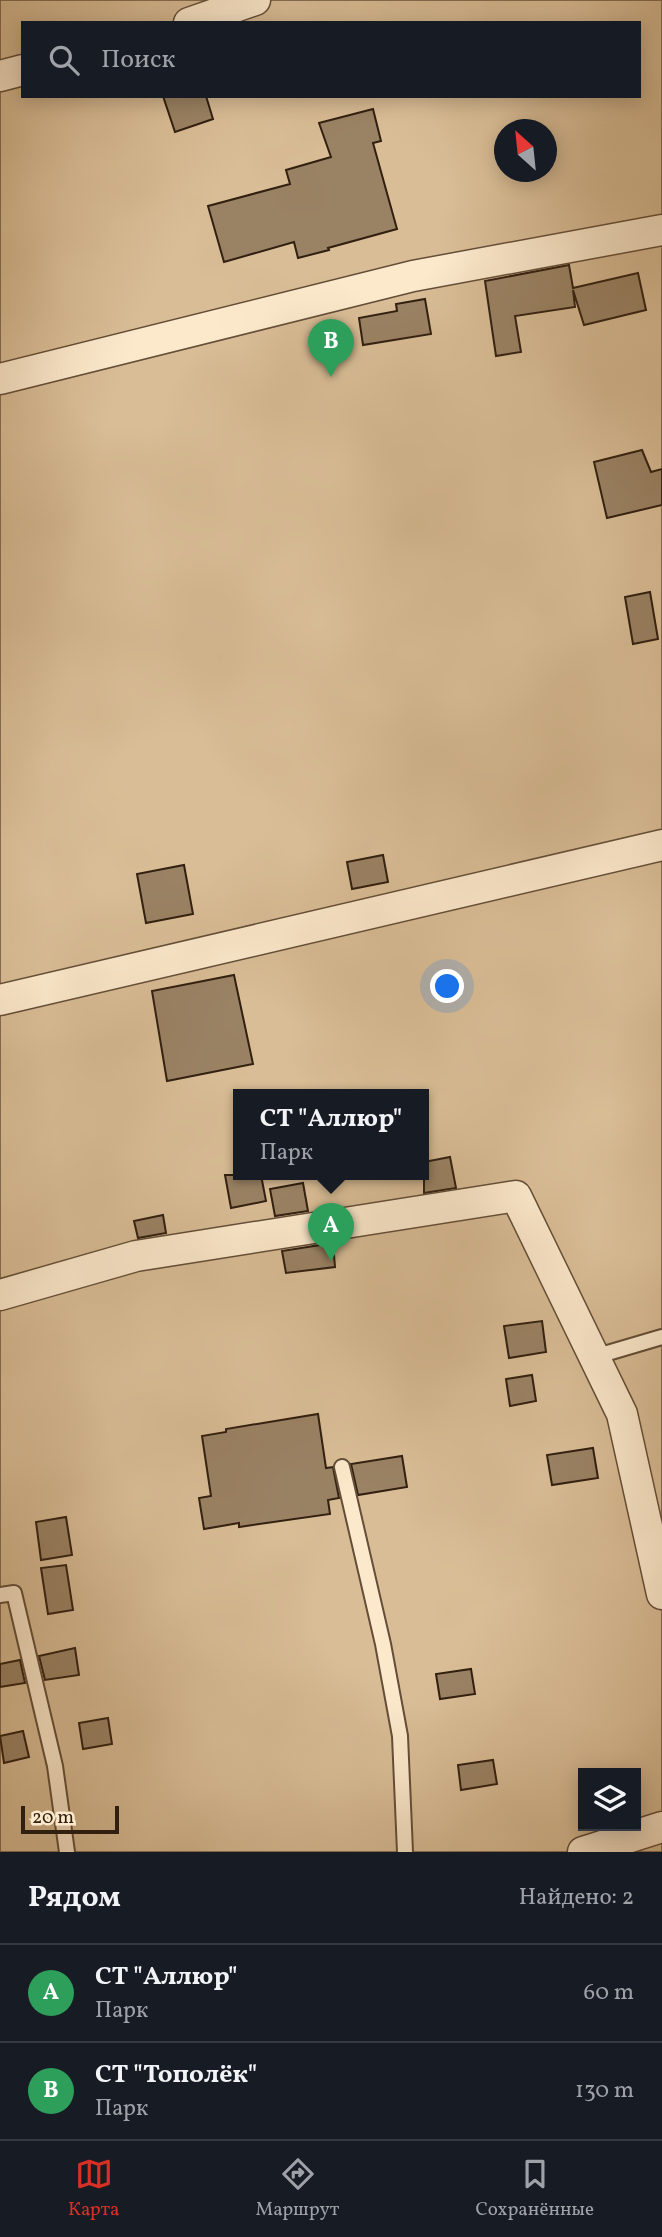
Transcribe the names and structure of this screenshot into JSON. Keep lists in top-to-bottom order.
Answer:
{
  "scale_bar": "20 m",
  "north": "top left",
  "page": {
    "search": "Поиск",
    "pins": ["B", "A"],
    "popup": ["СТ \"Аллюр\"", "Парк"],
    "scale": "20 m",
    "heading": ["Рядом", "Найдено: 2"],
    "list": [
      {
        "mark": "A",
        "name": "СТ \"Аллюр\"",
        "note": "Парк",
        "value": "60 m"
      },
      {
        "mark": "B",
        "name": "СТ \"Тополёк\"",
        "note": "Парк",
        "value": "130 m"
      }
    ],
    "nav": ["Карта", "Маршрут", "Сохранённые"]
  }
}
